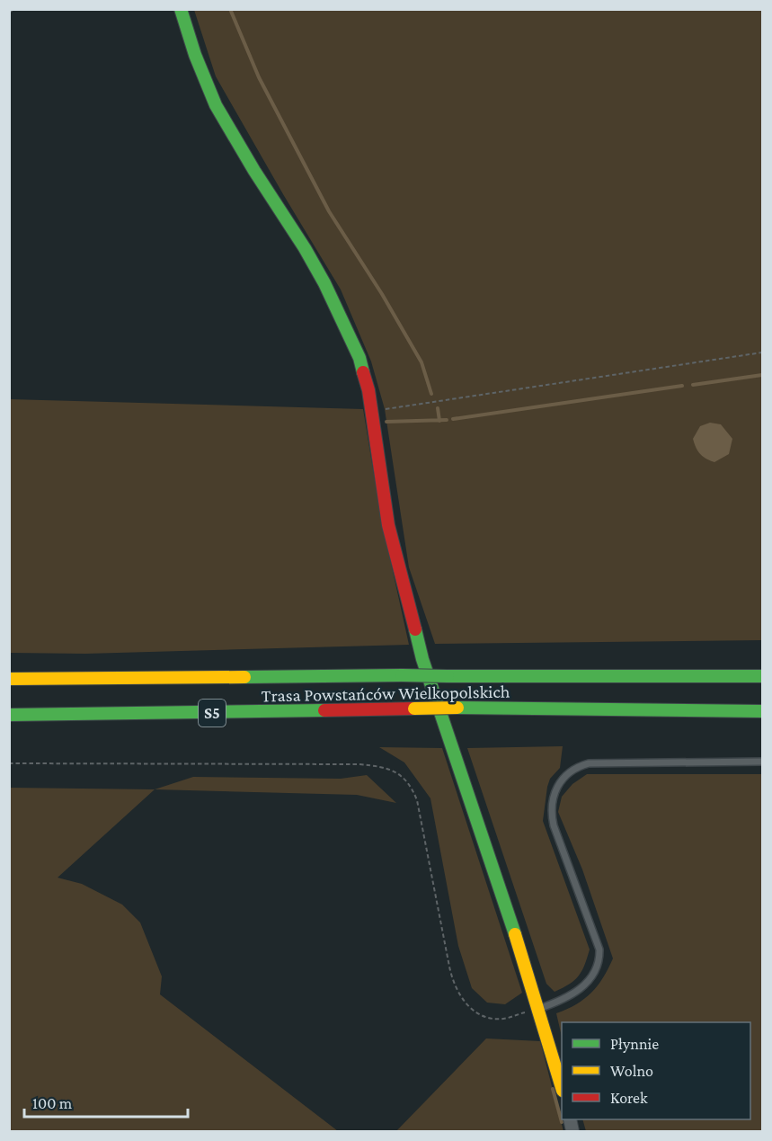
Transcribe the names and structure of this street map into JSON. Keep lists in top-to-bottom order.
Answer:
{
  "streets": {
    "main road": ["Trasa Powstańców Wielkopolskich", "S5"]
  },
  "legend": ["Płynnie", "Wolno", "Korek"],
  "scale_bar": "100 m"
}
